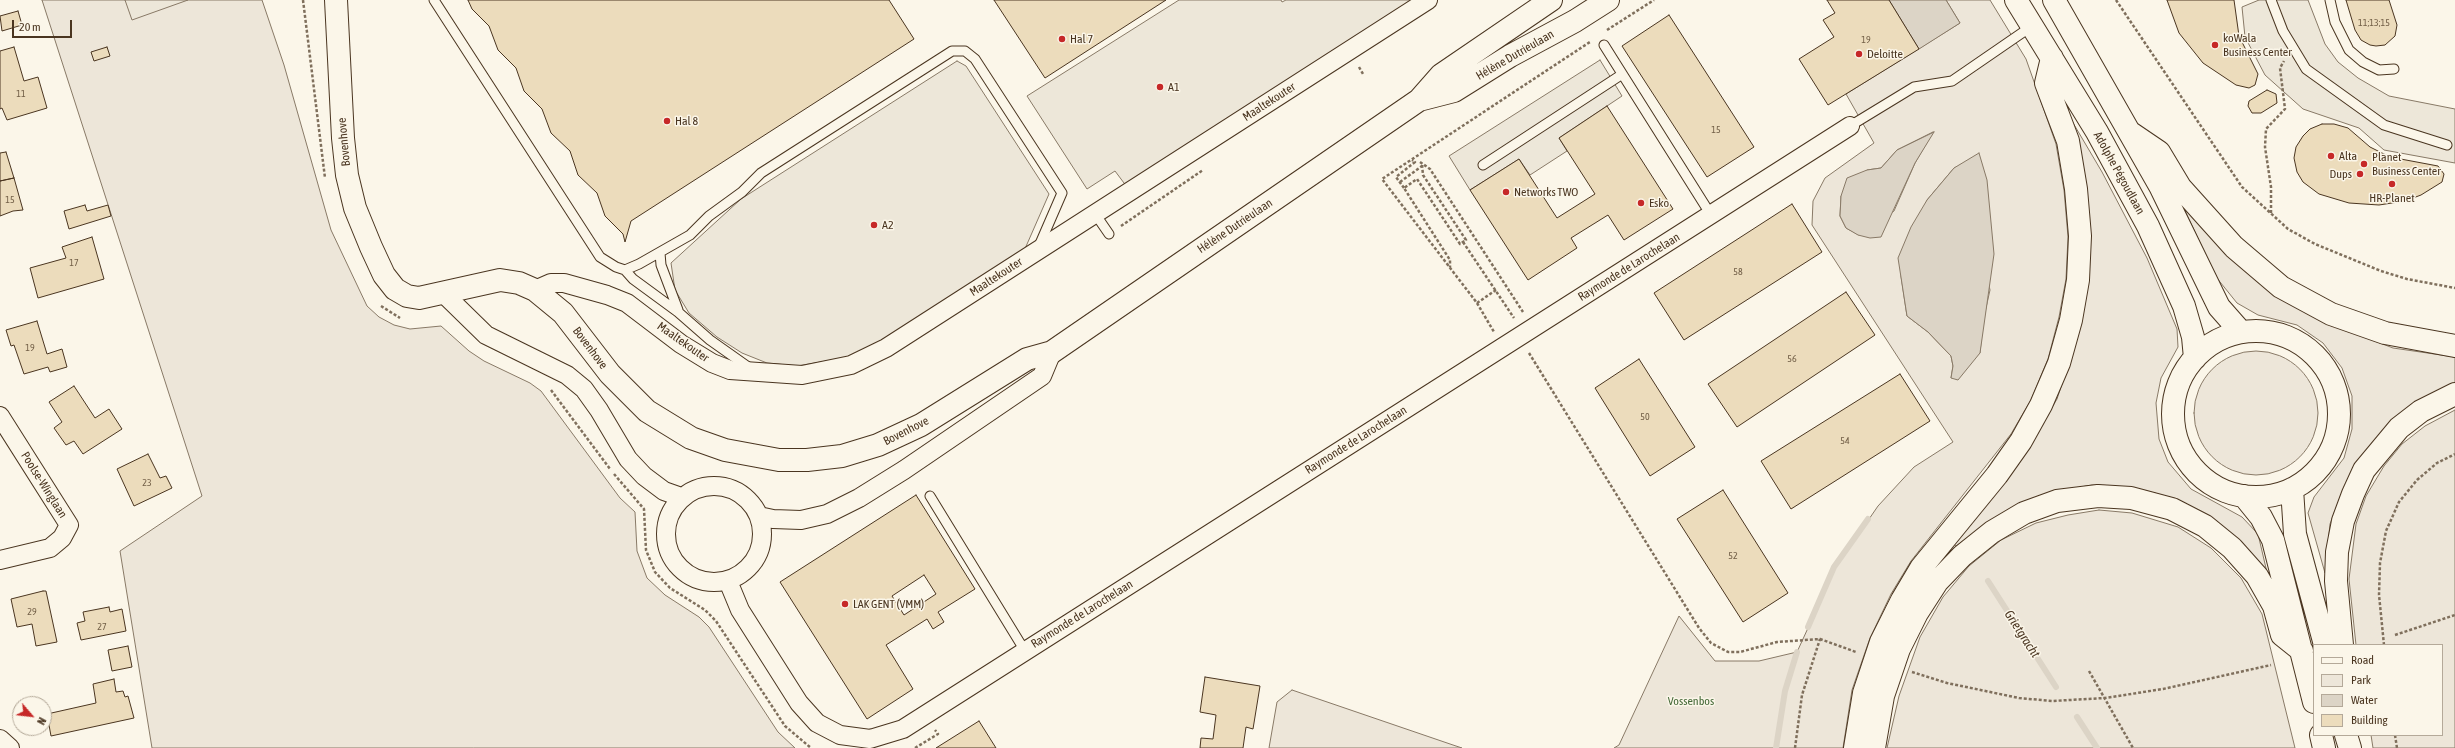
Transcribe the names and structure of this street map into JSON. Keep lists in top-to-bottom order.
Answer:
{
  "streets": {
    "main road": ["Hélène Dutrieulaan", "Bovenhove", "Adolphe Pégoudlaan"],
    "street": ["Maaltekouter", "Raymonde de Larochelaan", "Poolse-Winglaan"]
  },
  "crossings": [
    ["Hélène Dutrieulaan", "Bovenhove"],
    ["Maaltekouter", "Bovenhove"],
    ["Adolphe Pégoudlaan", "Raymonde de Larochelaan"]
  ],
  "water": ["Grietgracht"],
  "parks": ["Vossenbos"],
  "places": [
    "Hal 7",
    "koWala Business Center",
    "Deloitte",
    "A1",
    "Hal 8",
    "Alta",
    "Planet Business Center",
    "Dups",
    "HR-Planet",
    "Networks TWO",
    "Esko",
    "A2",
    "LAK GENT (VMM)"
  ],
  "house_numbers": [
    "11;13;15",
    "19",
    "11",
    "15",
    "15",
    "17",
    "58",
    "19",
    "56",
    "50",
    "54",
    "23",
    "52",
    "29",
    "27"
  ],
  "legend": [
    "Road",
    "Park",
    "Water",
    "Building"
  ],
  "scale_bar": "20 m",
  "north": "bottom right"
}
